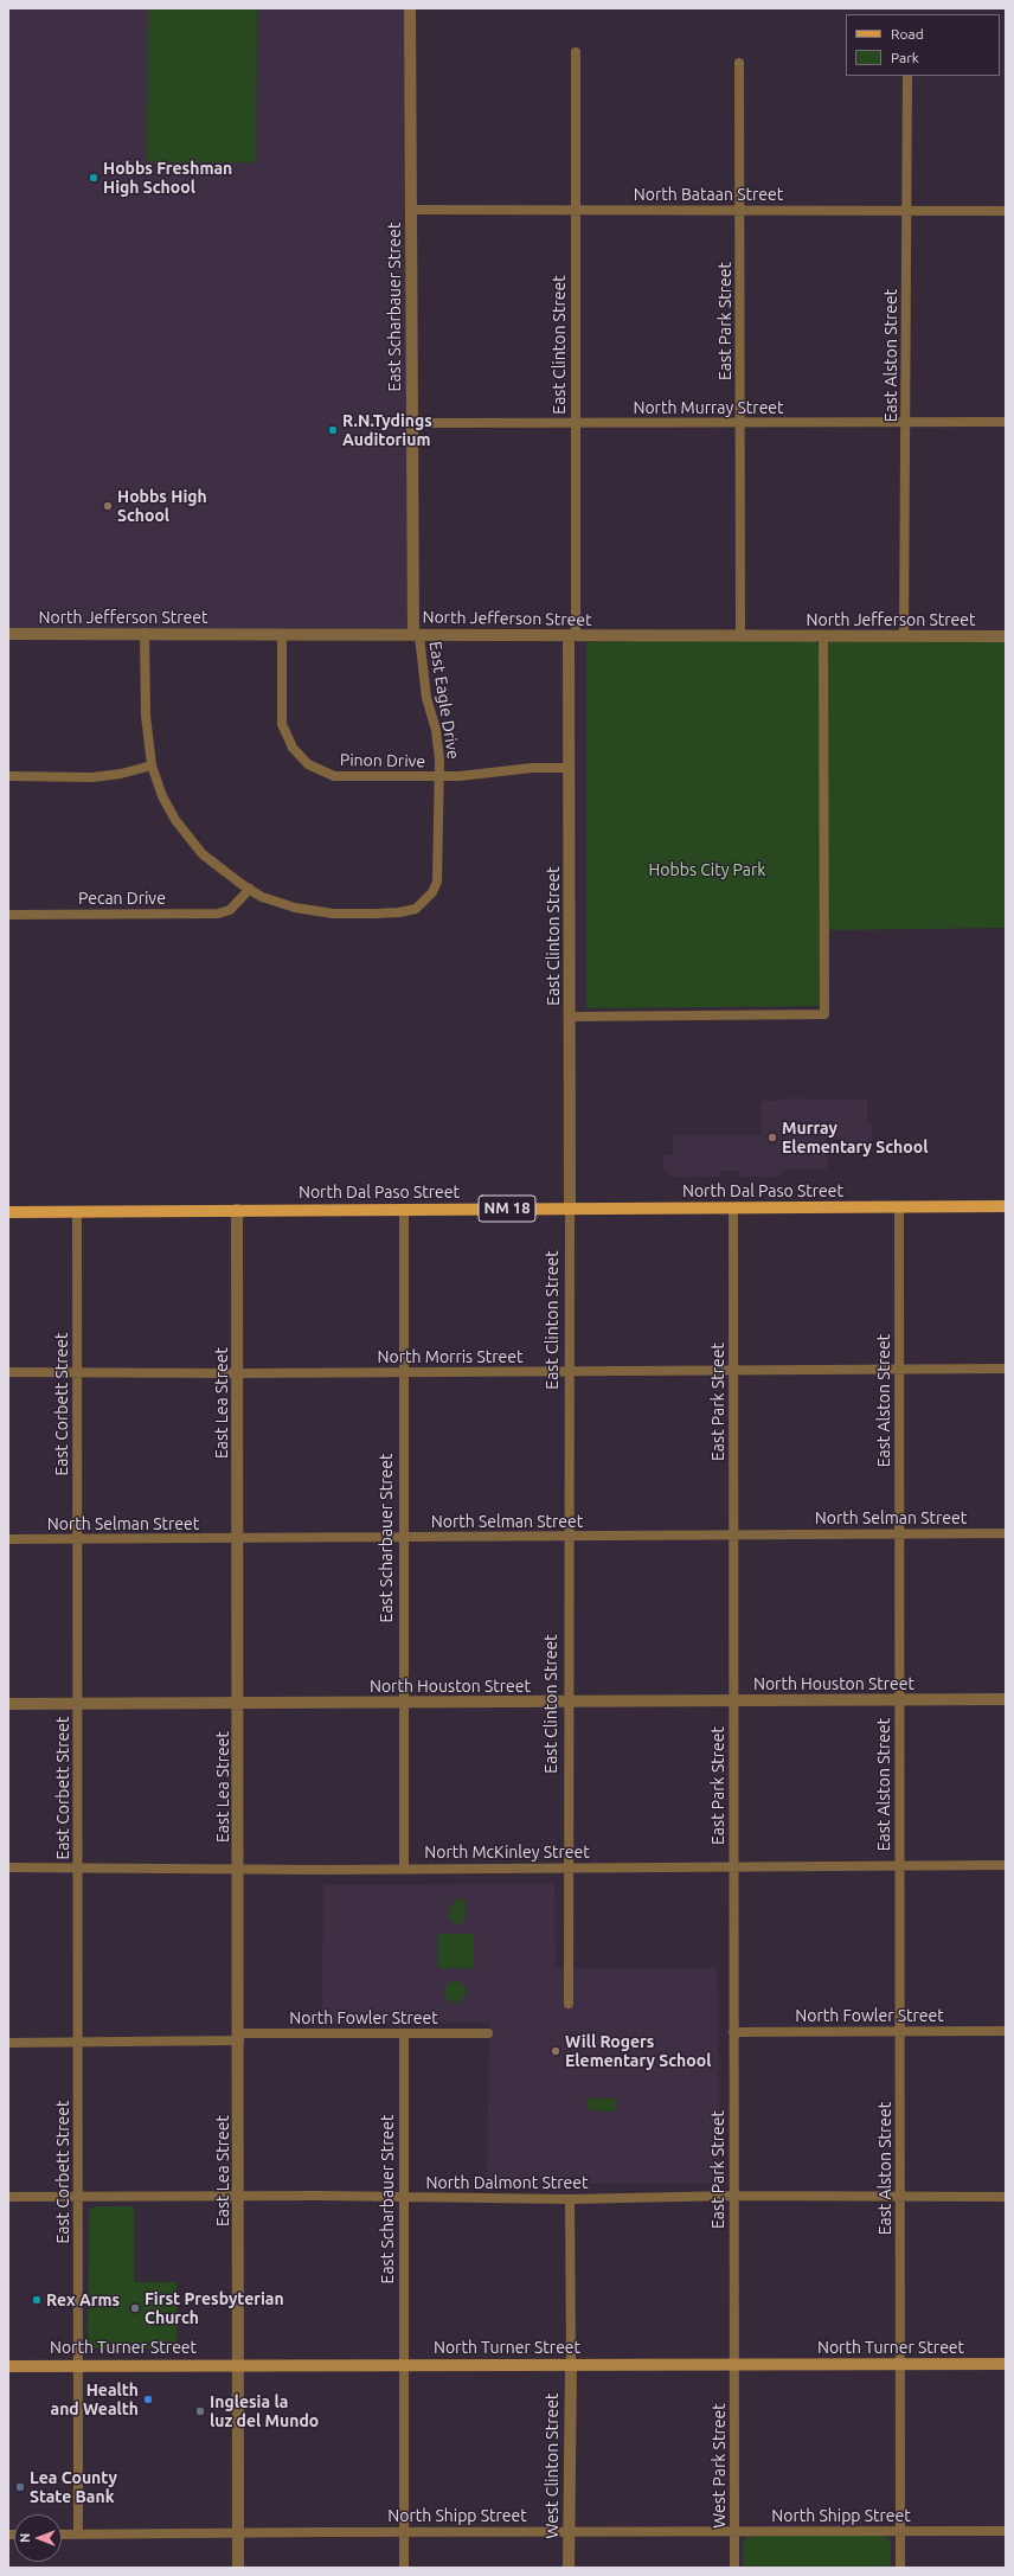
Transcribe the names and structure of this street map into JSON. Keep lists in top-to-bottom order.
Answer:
{
  "streets": {
    "main road": ["North Dal Paso Street", "NM 18", "North Turner Street"],
    "street": [
      "North Bataan Street",
      "East Scharbauer Street",
      "East Park Street",
      "East Clinton Street",
      "East Alston Street",
      "North Murray Street",
      "North Jefferson Street",
      "East Eagle Drive",
      "Pinon Drive",
      "Pecan Drive",
      "North Morris Street",
      "East Lea Street",
      "East Corbett Street",
      "North Selman Street",
      "North Houston Street",
      "North McKinley Street",
      "North Fowler Street",
      "North Dalmont Street",
      "West Clinton Street",
      "West Park Street",
      "North Shipp Street"
    ]
  },
  "crossings": [
    ["North Bataan Street", "East Scharbauer Street"],
    ["North Bataan Street", "East Park Street"],
    ["North Bataan Street", "East Clinton Street"],
    ["North Bataan Street", "East Alston Street"],
    ["East Scharbauer Street", "North Murray Street"],
    ["East Scharbauer Street", "North Jefferson Street"],
    ["East Scharbauer Street", "East Eagle Drive"],
    ["East Scharbauer Street", "North Dal Paso Street"],
    ["East Scharbauer Street", "North Morris Street"],
    ["East Scharbauer Street", "North Selman Street"],
    ["East Scharbauer Street", "North Houston Street"],
    ["East Scharbauer Street", "North McKinley Street"],
    ["East Scharbauer Street", "North Fowler Street"],
    ["East Scharbauer Street", "North Dalmont Street"],
    ["East Scharbauer Street", "North Turner Street"],
    ["East Scharbauer Street", "North Shipp Street"],
    ["East Park Street", "North Murray Street"],
    ["East Park Street", "North Jefferson Street"],
    ["East Park Street", "North Dal Paso Street"],
    ["East Park Street", "North Morris Street"],
    ["East Park Street", "North Selman Street"],
    ["East Park Street", "North Houston Street"],
    ["East Park Street", "North McKinley Street"],
    ["East Park Street", "North Fowler Street"],
    ["East Park Street", "North Dalmont Street"],
    ["East Park Street", "North Turner Street"],
    ["East Park Street", "West Park Street"],
    ["East Clinton Street", "North Murray Street"],
    ["East Clinton Street", "North Jefferson Street"],
    ["East Clinton Street", "Pinon Drive"],
    ["East Clinton Street", "North Dal Paso Street"],
    ["East Clinton Street", "North Morris Street"],
    ["East Clinton Street", "North Selman Street"],
    ["East Clinton Street", "North Houston Street"],
    ["East Clinton Street", "North McKinley Street"],
    ["East Alston Street", "North Murray Street"],
    ["East Alston Street", "North Jefferson Street"],
    ["East Alston Street", "North Dal Paso Street"],
    ["East Alston Street", "North Morris Street"],
    ["East Alston Street", "North Selman Street"],
    ["East Alston Street", "North Houston Street"],
    ["East Alston Street", "North McKinley Street"],
    ["East Alston Street", "North Fowler Street"],
    ["East Alston Street", "North Dalmont Street"],
    ["East Alston Street", "North Turner Street"],
    ["East Alston Street", "North Shipp Street"],
    ["North Jefferson Street", "East Eagle Drive"],
    ["North Jefferson Street", "Pinon Drive"],
    ["East Eagle Drive", "Pinon Drive"],
    ["East Eagle Drive", "Pecan Drive"],
    ["North Dal Paso Street", "East Lea Street"],
    ["North Dal Paso Street", "East Corbett Street"],
    ["North Morris Street", "East Lea Street"],
    ["North Morris Street", "East Corbett Street"],
    ["East Lea Street", "North Selman Street"],
    ["East Lea Street", "North Houston Street"],
    ["East Lea Street", "North McKinley Street"],
    ["East Lea Street", "North Fowler Street"],
    ["East Lea Street", "North Dalmont Street"],
    ["East Lea Street", "North Turner Street"],
    ["East Lea Street", "North Shipp Street"],
    ["East Corbett Street", "North Selman Street"],
    ["East Corbett Street", "North Houston Street"],
    ["East Corbett Street", "North McKinley Street"],
    ["East Corbett Street", "North Fowler Street"],
    ["East Corbett Street", "North Dalmont Street"],
    ["East Corbett Street", "North Turner Street"],
    ["East Corbett Street", "North Shipp Street"],
    ["North Turner Street", "West Clinton Street"],
    ["North Turner Street", "West Park Street"],
    ["West Clinton Street", "North Shipp Street"],
    ["West Park Street", "North Shipp Street"]
  ],
  "parks": ["Hobbs City Park"],
  "places": [
    "Hobbs Freshman High School",
    "R.N.Tydings Auditorium",
    "Hobbs High School",
    "Murray Elementary School",
    "Will Rogers Elementary School",
    "Rex Arms",
    "First Presbyterian Church",
    "Health and Wealth",
    "Inglesia la luz del Mundo",
    "Lea County State Bank"
  ],
  "legend": ["Road", "Park"],
  "north": "left"
}
